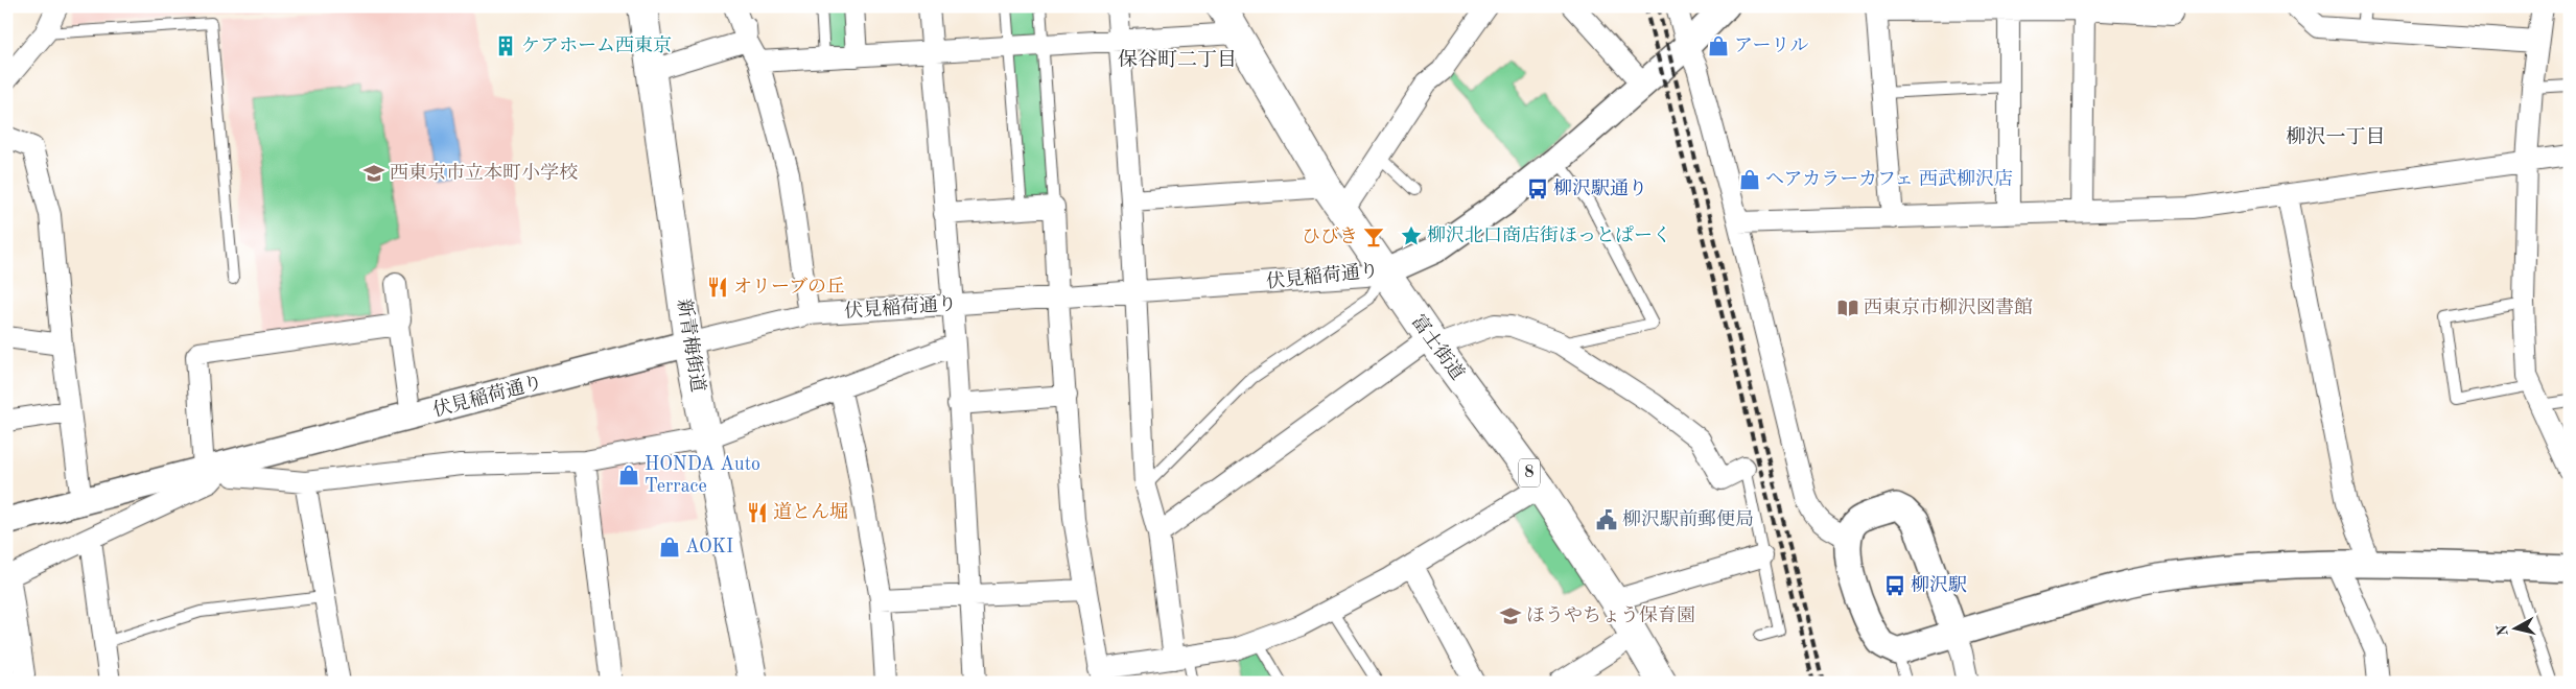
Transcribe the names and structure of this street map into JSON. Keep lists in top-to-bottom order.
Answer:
{
  "streets": {
    "main road": ["新青梅街道", "富士街道", "8"],
    "street": ["伏見稲荷通り"]
  },
  "crossings": [
    ["伏見稲荷通り", "新青梅街道"],
    ["伏見稲荷通り", "富士街道"]
  ],
  "districts": ["保谷町二丁目", "柳沢一丁目"],
  "places": {
    "building": ["ケアホーム西東京"],
    "shop": [
      "アーリル",
      "ヘアカラーカフェ 西武柳沢店",
      "HONDA Auto Terrace",
      "AOKI"
    ],
    "school or university": ["西東京市立本町小学校", "ほうやちょう保育園"],
    "bus stop": ["柳沢駅通り", "柳沢駅"],
    "place": ["柳沢北口商店街ほっとぱーく"],
    "bar": ["ひびき"],
    "restaurant": ["オリーブの丘", "道とん堀"],
    "library": ["西東京市柳沢図書館"],
    "public building": ["柳沢駅前郵便局"]
  },
  "north": "left"
}
